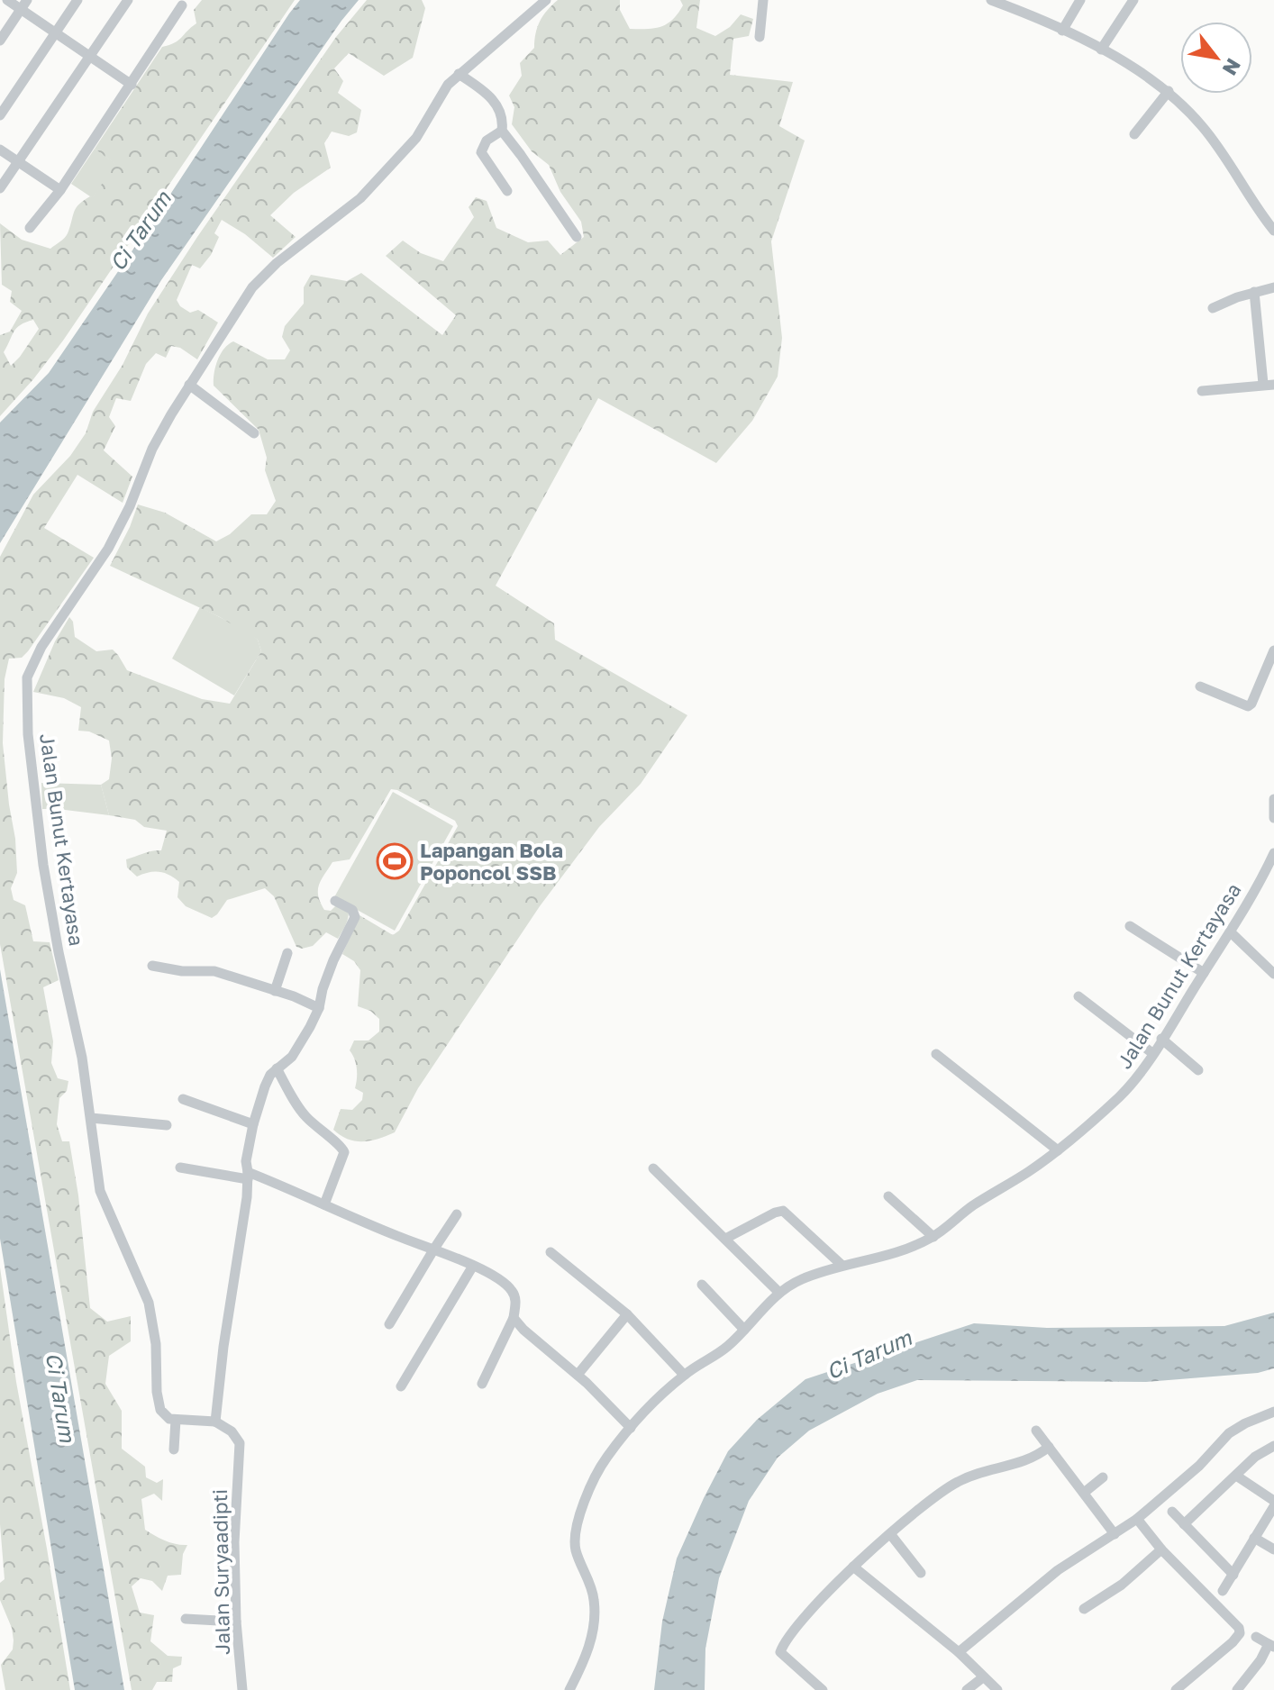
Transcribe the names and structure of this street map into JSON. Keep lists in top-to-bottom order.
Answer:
{
  "streets": {
    "street": ["Jalan Bunut Kertayasa", "Jalan Suryaadipti"]
  },
  "water": ["Ci Tarum"],
  "places": {
    "sports": ["Lapangan Bola Poponcol SSB"]
  },
  "north": "bottom right"
}
